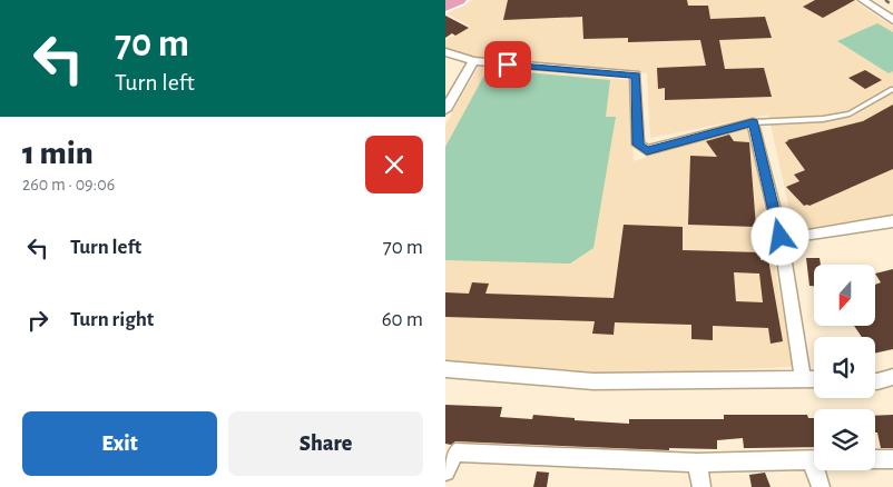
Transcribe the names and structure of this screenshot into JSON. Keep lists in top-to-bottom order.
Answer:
{
  "north": "bottom",
  "page": {
    "turn": ["70 m", "Turn left"],
    "heading": ["1 min", "260 m · 09:06"],
    "list": [
      {
        "name": "Turn left",
        "value": "70 m"
      },
      {
        "name": "Turn right",
        "value": "60 m"
      }
    ],
    "buttons": ["Exit", "Share"]
  }
}
